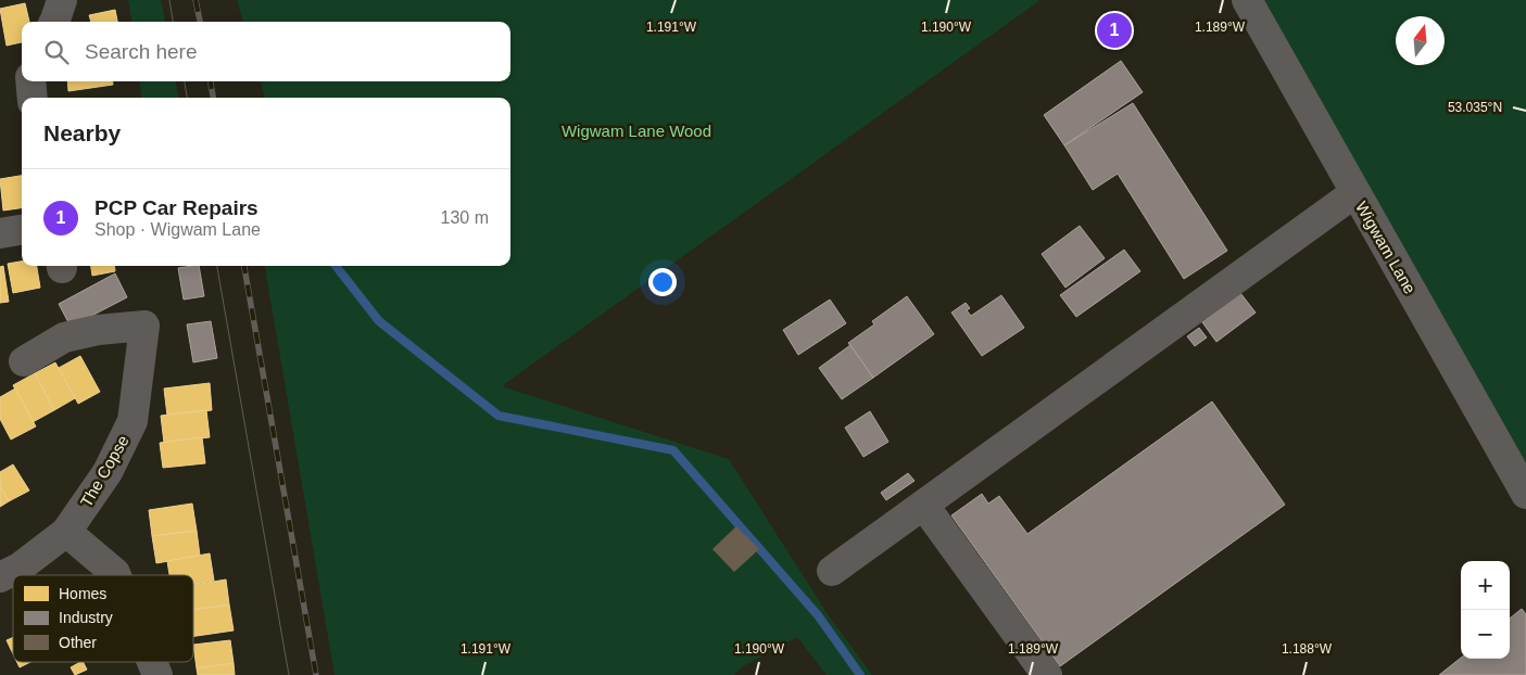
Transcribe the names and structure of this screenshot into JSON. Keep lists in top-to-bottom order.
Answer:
{
  "streets": {
    "street": ["Wigwam Lane", "The Copse"]
  },
  "parks": ["Wigwam Lane Wood"],
  "legend": ["Homes", "Industry", "Other"],
  "north": "top",
  "page": {
    "pins": "1",
    "search": "Search here",
    "heading": "Nearby",
    "list": [
      {
        "mark": "1",
        "name": "PCP Car Repairs",
        "note": "Shop · Wigwam Lane",
        "value": "130 m"
      }
    ],
    "map_buttons": ["+", "−"]
  },
  "coordinates": [
    "1.191°W",
    "1.190°W",
    "1.189°W",
    "53.035°N",
    "1.188°W"
  ]
}
